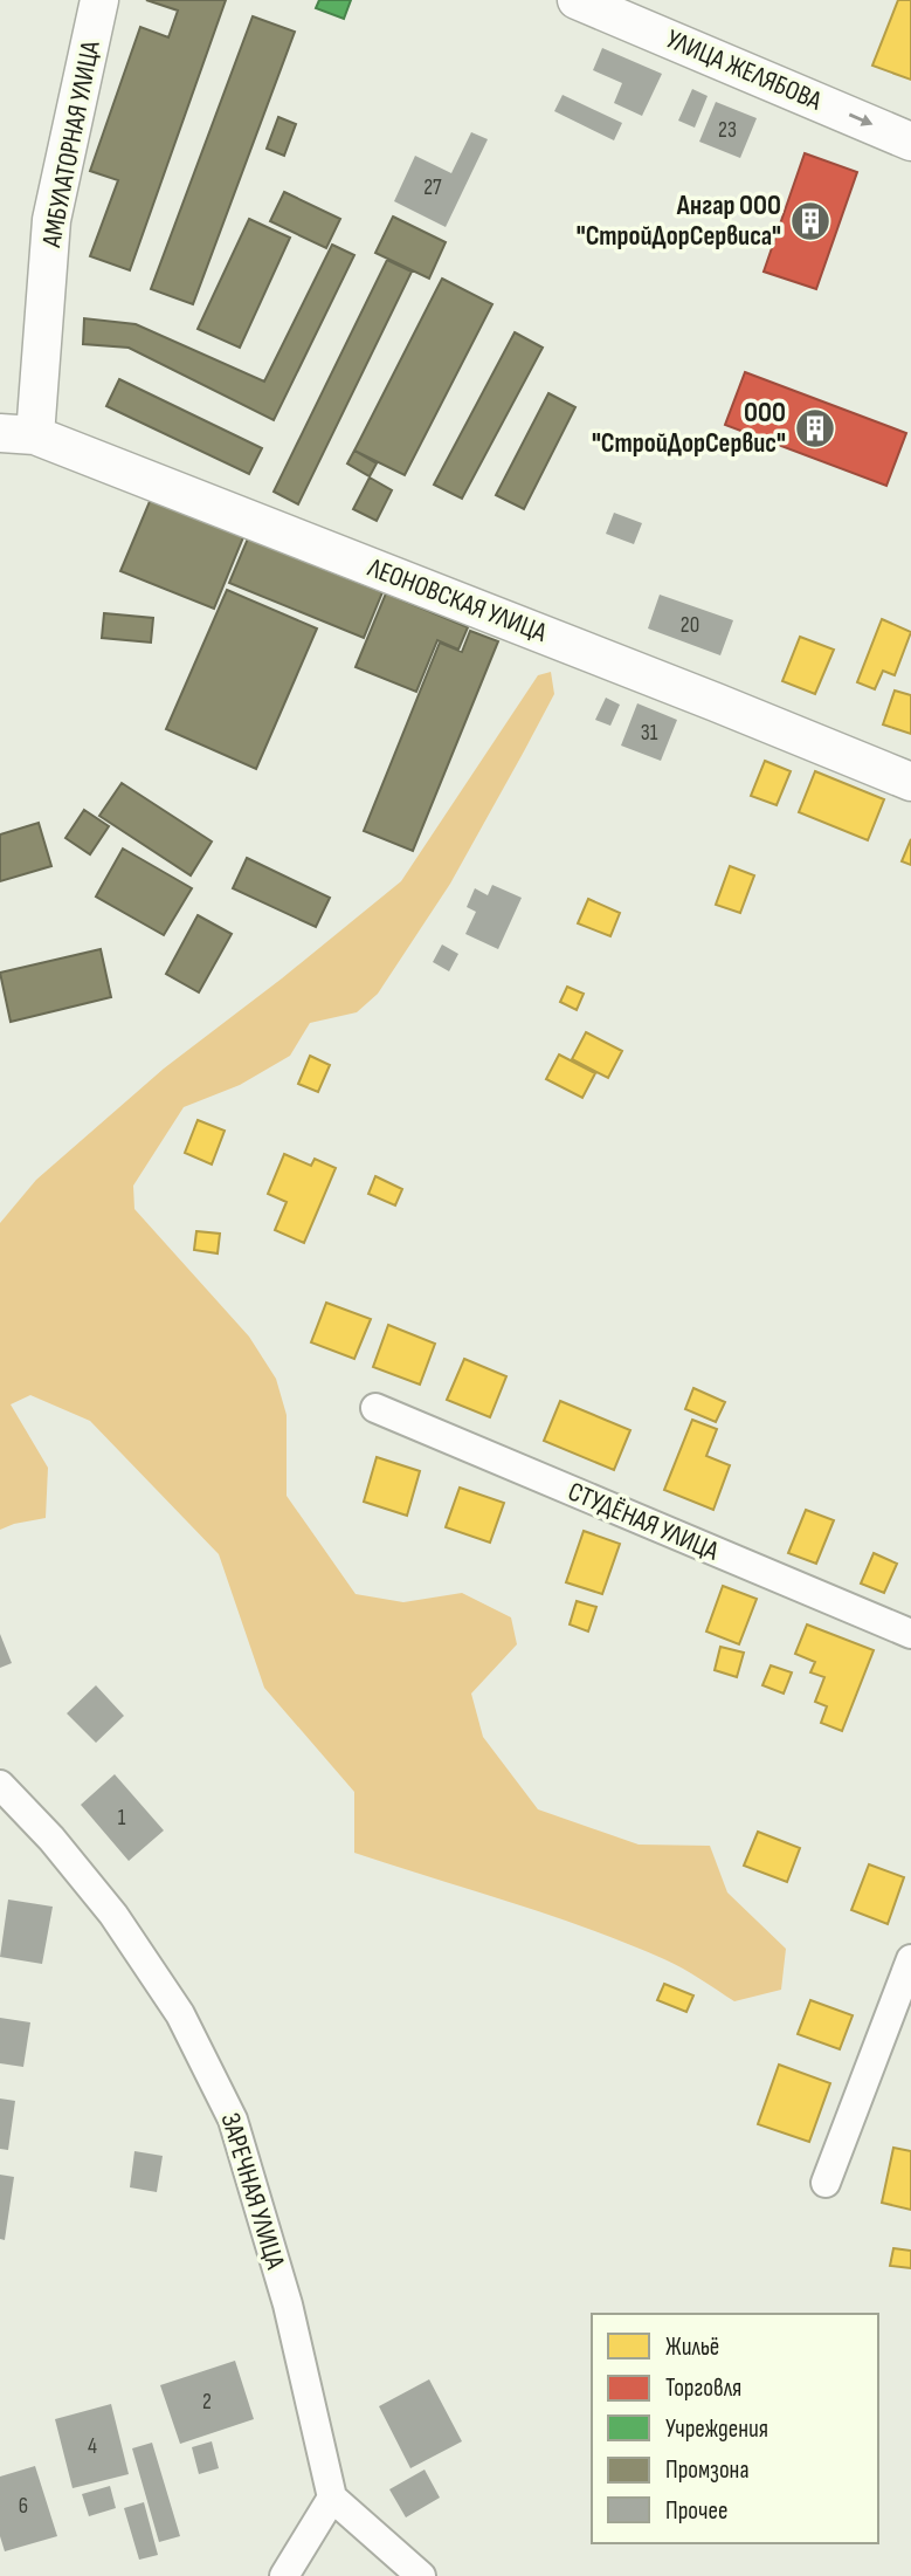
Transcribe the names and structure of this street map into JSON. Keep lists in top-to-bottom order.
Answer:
{
  "streets": {
    "street": [
      "УЛИЦА ЖЕЛЯБОВА",
      "АМБУЛАТОРНАЯ УЛИЦА",
      "ЛЕОНОВСКАЯ УЛИЦА",
      "СТУДЁНАЯ УЛИЦА",
      "ЗАРЕЧНАЯ УЛИЦА"
    ]
  },
  "crossings": [
    ["АМБУЛАТОРНАЯ УЛИЦА", "ЛЕОНОВСКАЯ УЛИЦА"]
  ],
  "one_way": ["УЛИЦА ЖЕЛЯБОВА"],
  "places": {
    "building": ["Ангар ООО \"СтройДорСервиса\"", "ООО \"СтройДорСервис\""]
  },
  "house_numbers": [
    "23",
    "27",
    "20",
    "31",
    "1",
    "2",
    "4",
    "6"
  ],
  "legend": [
    "Жильё",
    "Торговля",
    "Учреждения",
    "Промзона",
    "Прочее"
  ]
}
